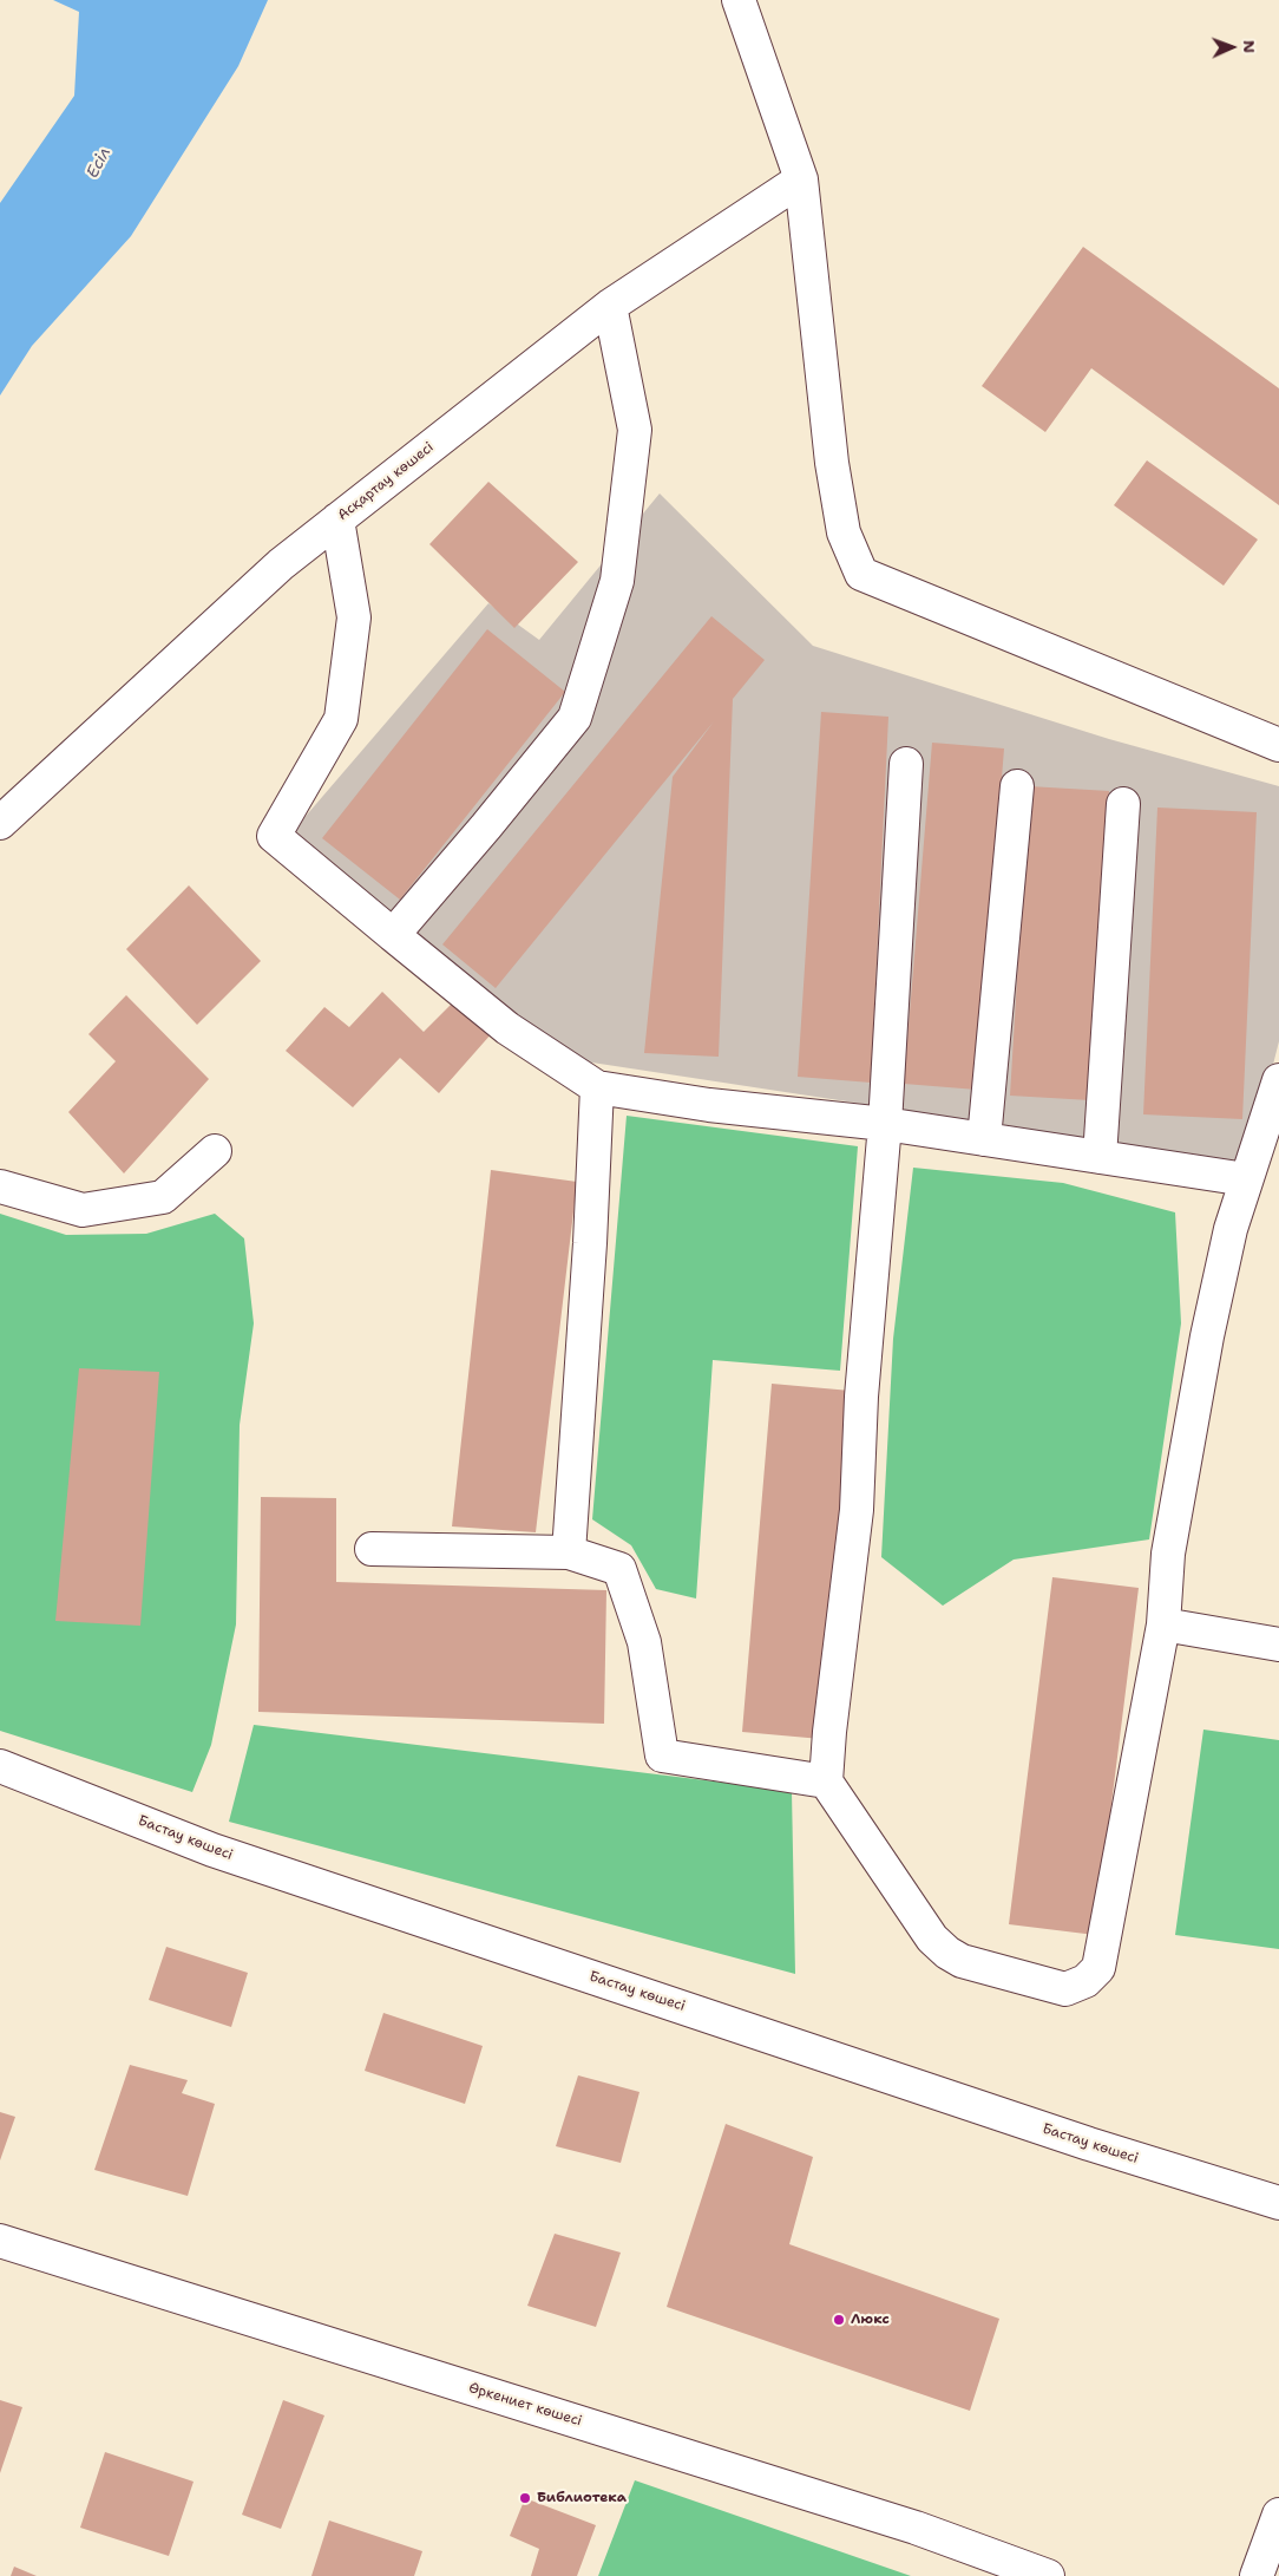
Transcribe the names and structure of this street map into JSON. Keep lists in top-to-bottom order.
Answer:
{
  "streets": {
    "street": ["Асқартау көшесі", "Бастау көшесі", "Өркениет көшесі"]
  },
  "water": ["Есіл"],
  "places": ["Люкс", "Библиотека"],
  "north": "right"
}
